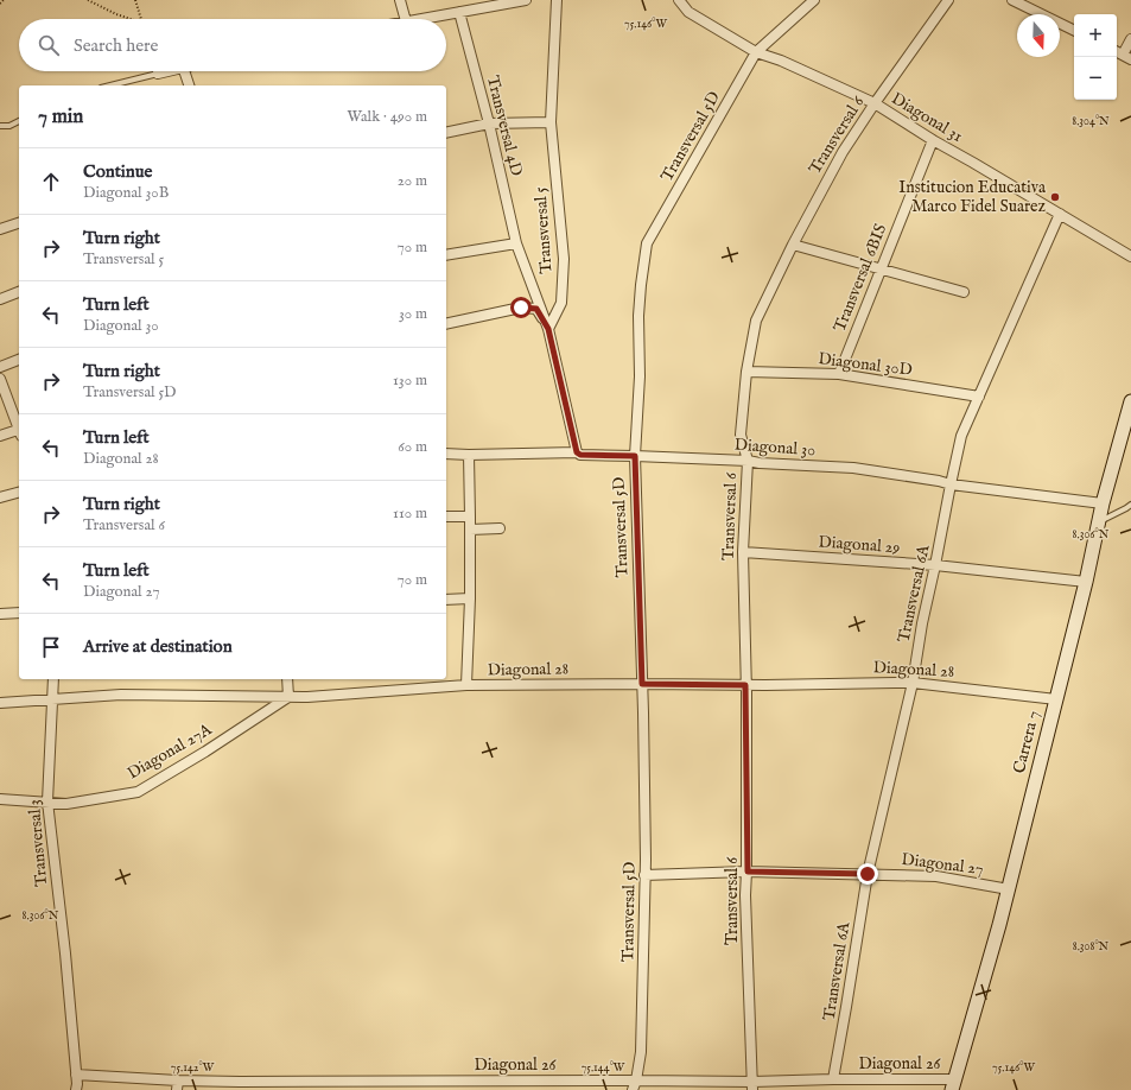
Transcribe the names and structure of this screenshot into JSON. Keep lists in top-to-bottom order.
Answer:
{
  "streets": {
    "main road": ["Carrera 7"],
    "street": [
      "Diagonal 31",
      "Transversal 4D",
      "Transversal 6",
      "Transversal 5D",
      "Transversal 5",
      "Transversal 6BIS",
      "Diagonal 30D",
      "Diagonal 30",
      "Diagonal 29",
      "Transversal 6A",
      "Diagonal 28",
      "Diagonal 27A",
      "Transversal 3",
      "Diagonal 27",
      "Diagonal 26"
    ]
  },
  "crossings": [
    ["Diagonal 31", "Transversal 6"],
    ["Diagonal 31", "Transversal 5D"],
    ["Diagonal 31", "Transversal 6BIS"],
    ["Diagonal 31", "Transversal 6A"],
    ["Transversal 4D", "Transversal 5"],
    ["Transversal 6", "Diagonal 30D"],
    ["Transversal 6", "Diagonal 30"],
    ["Transversal 6", "Diagonal 29"],
    ["Transversal 6", "Diagonal 28"],
    ["Transversal 6", "Diagonal 27"],
    ["Transversal 6", "Diagonal 26"],
    ["Transversal 5D", "Diagonal 30"],
    ["Transversal 5D", "Diagonal 28"],
    ["Transversal 5D", "Diagonal 27"],
    ["Transversal 5D", "Diagonal 26"],
    ["Transversal 6BIS", "Diagonal 30D"],
    ["Diagonal 30D", "Transversal 6A"],
    ["Diagonal 30", "Transversal 6A"],
    ["Diagonal 30", "Carrera 7"],
    ["Diagonal 29", "Transversal 6A"],
    ["Diagonal 29", "Carrera 7"],
    ["Transversal 6A", "Diagonal 28"],
    ["Transversal 6A", "Diagonal 27"],
    ["Transversal 6A", "Diagonal 26"],
    ["Diagonal 28", "Carrera 7"],
    ["Diagonal 28", "Diagonal 27A"],
    ["Diagonal 28", "Transversal 3"],
    ["Carrera 7", "Diagonal 27"],
    ["Carrera 7", "Diagonal 26"],
    ["Diagonal 27A", "Transversal 3"],
    ["Transversal 3", "Diagonal 26"]
  ],
  "places": ["Institucion Educativa Marco Fidel Suarez"],
  "north": "bottom",
  "page": {
    "map_buttons": ["+", "−"],
    "search": "Search here",
    "heading": ["7 min", "Walk · 490 m"],
    "list": [
      ["Continue", "Diagonal 30B", "20 m"],
      ["Turn right", "Transversal 5", "70 m"],
      ["Turn left", "Diagonal 30", "30 m"],
      ["Turn right", "Transversal 5D", "130 m"],
      ["Turn left", "Diagonal 28", "60 m"],
      ["Turn right", "Transversal 6", "110 m"],
      ["Turn left", "Diagonal 27", "70 m"],
      "Arrive at destination"
    ]
  },
  "coordinates": [
    "75.146°W",
    "8.304°N",
    "8.306°N",
    "8.308°N",
    "75.142°W",
    "75.144°W"
  ]
}
